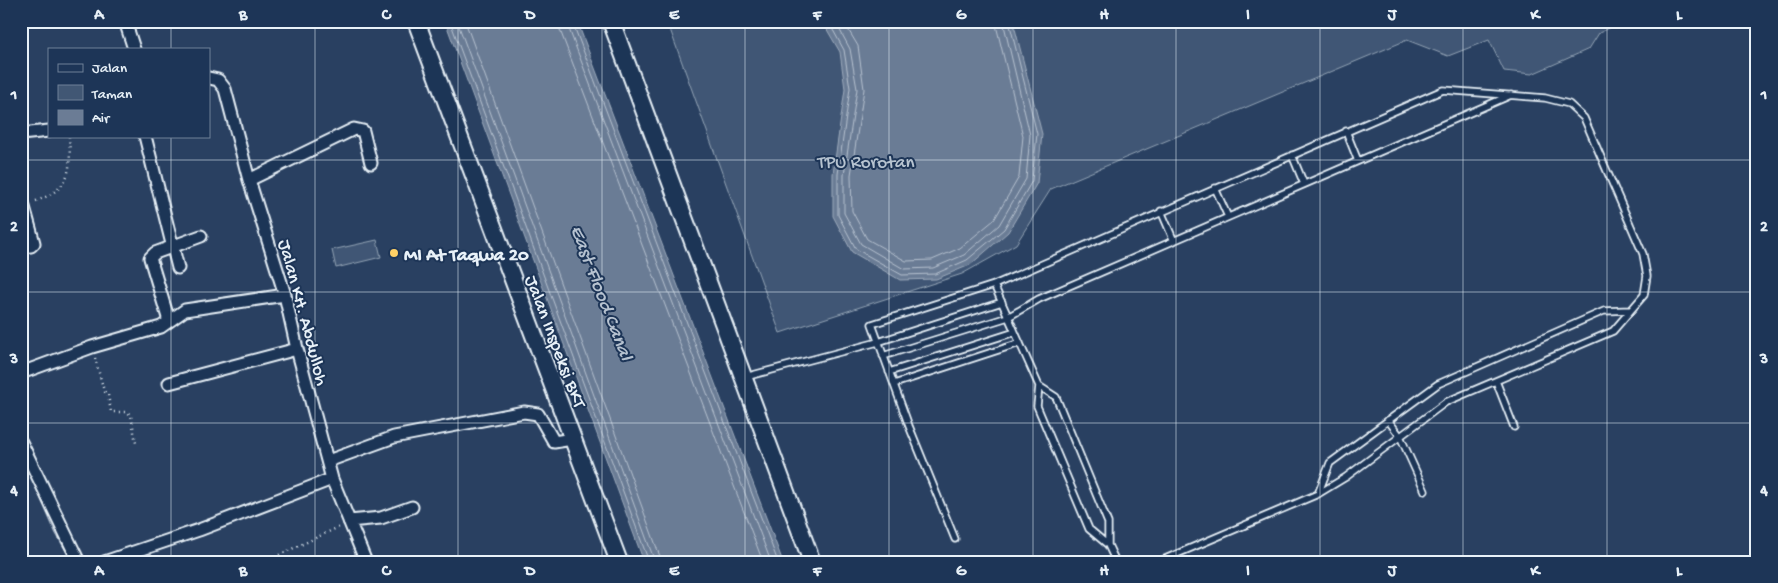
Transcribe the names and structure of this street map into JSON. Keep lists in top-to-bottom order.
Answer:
{
  "streets": {
    "street": ["Jalan KH. Abdulloh", "Jalan Inspeksi BKT"]
  },
  "water": ["East Flood Canal"],
  "parks": ["TPU Rorotan"],
  "places": ["MI At Taqwa 20"],
  "legend": ["Jalan", "Taman", "Air"],
  "grid": {
    "columns": [
      "A",
      "B",
      "C",
      "D",
      "E",
      "F",
      "G",
      "H",
      "I",
      "J",
      "K",
      "L"
    ],
    "rows": [
      "1",
      "2",
      "3",
      "4"
    ]
  }
}
